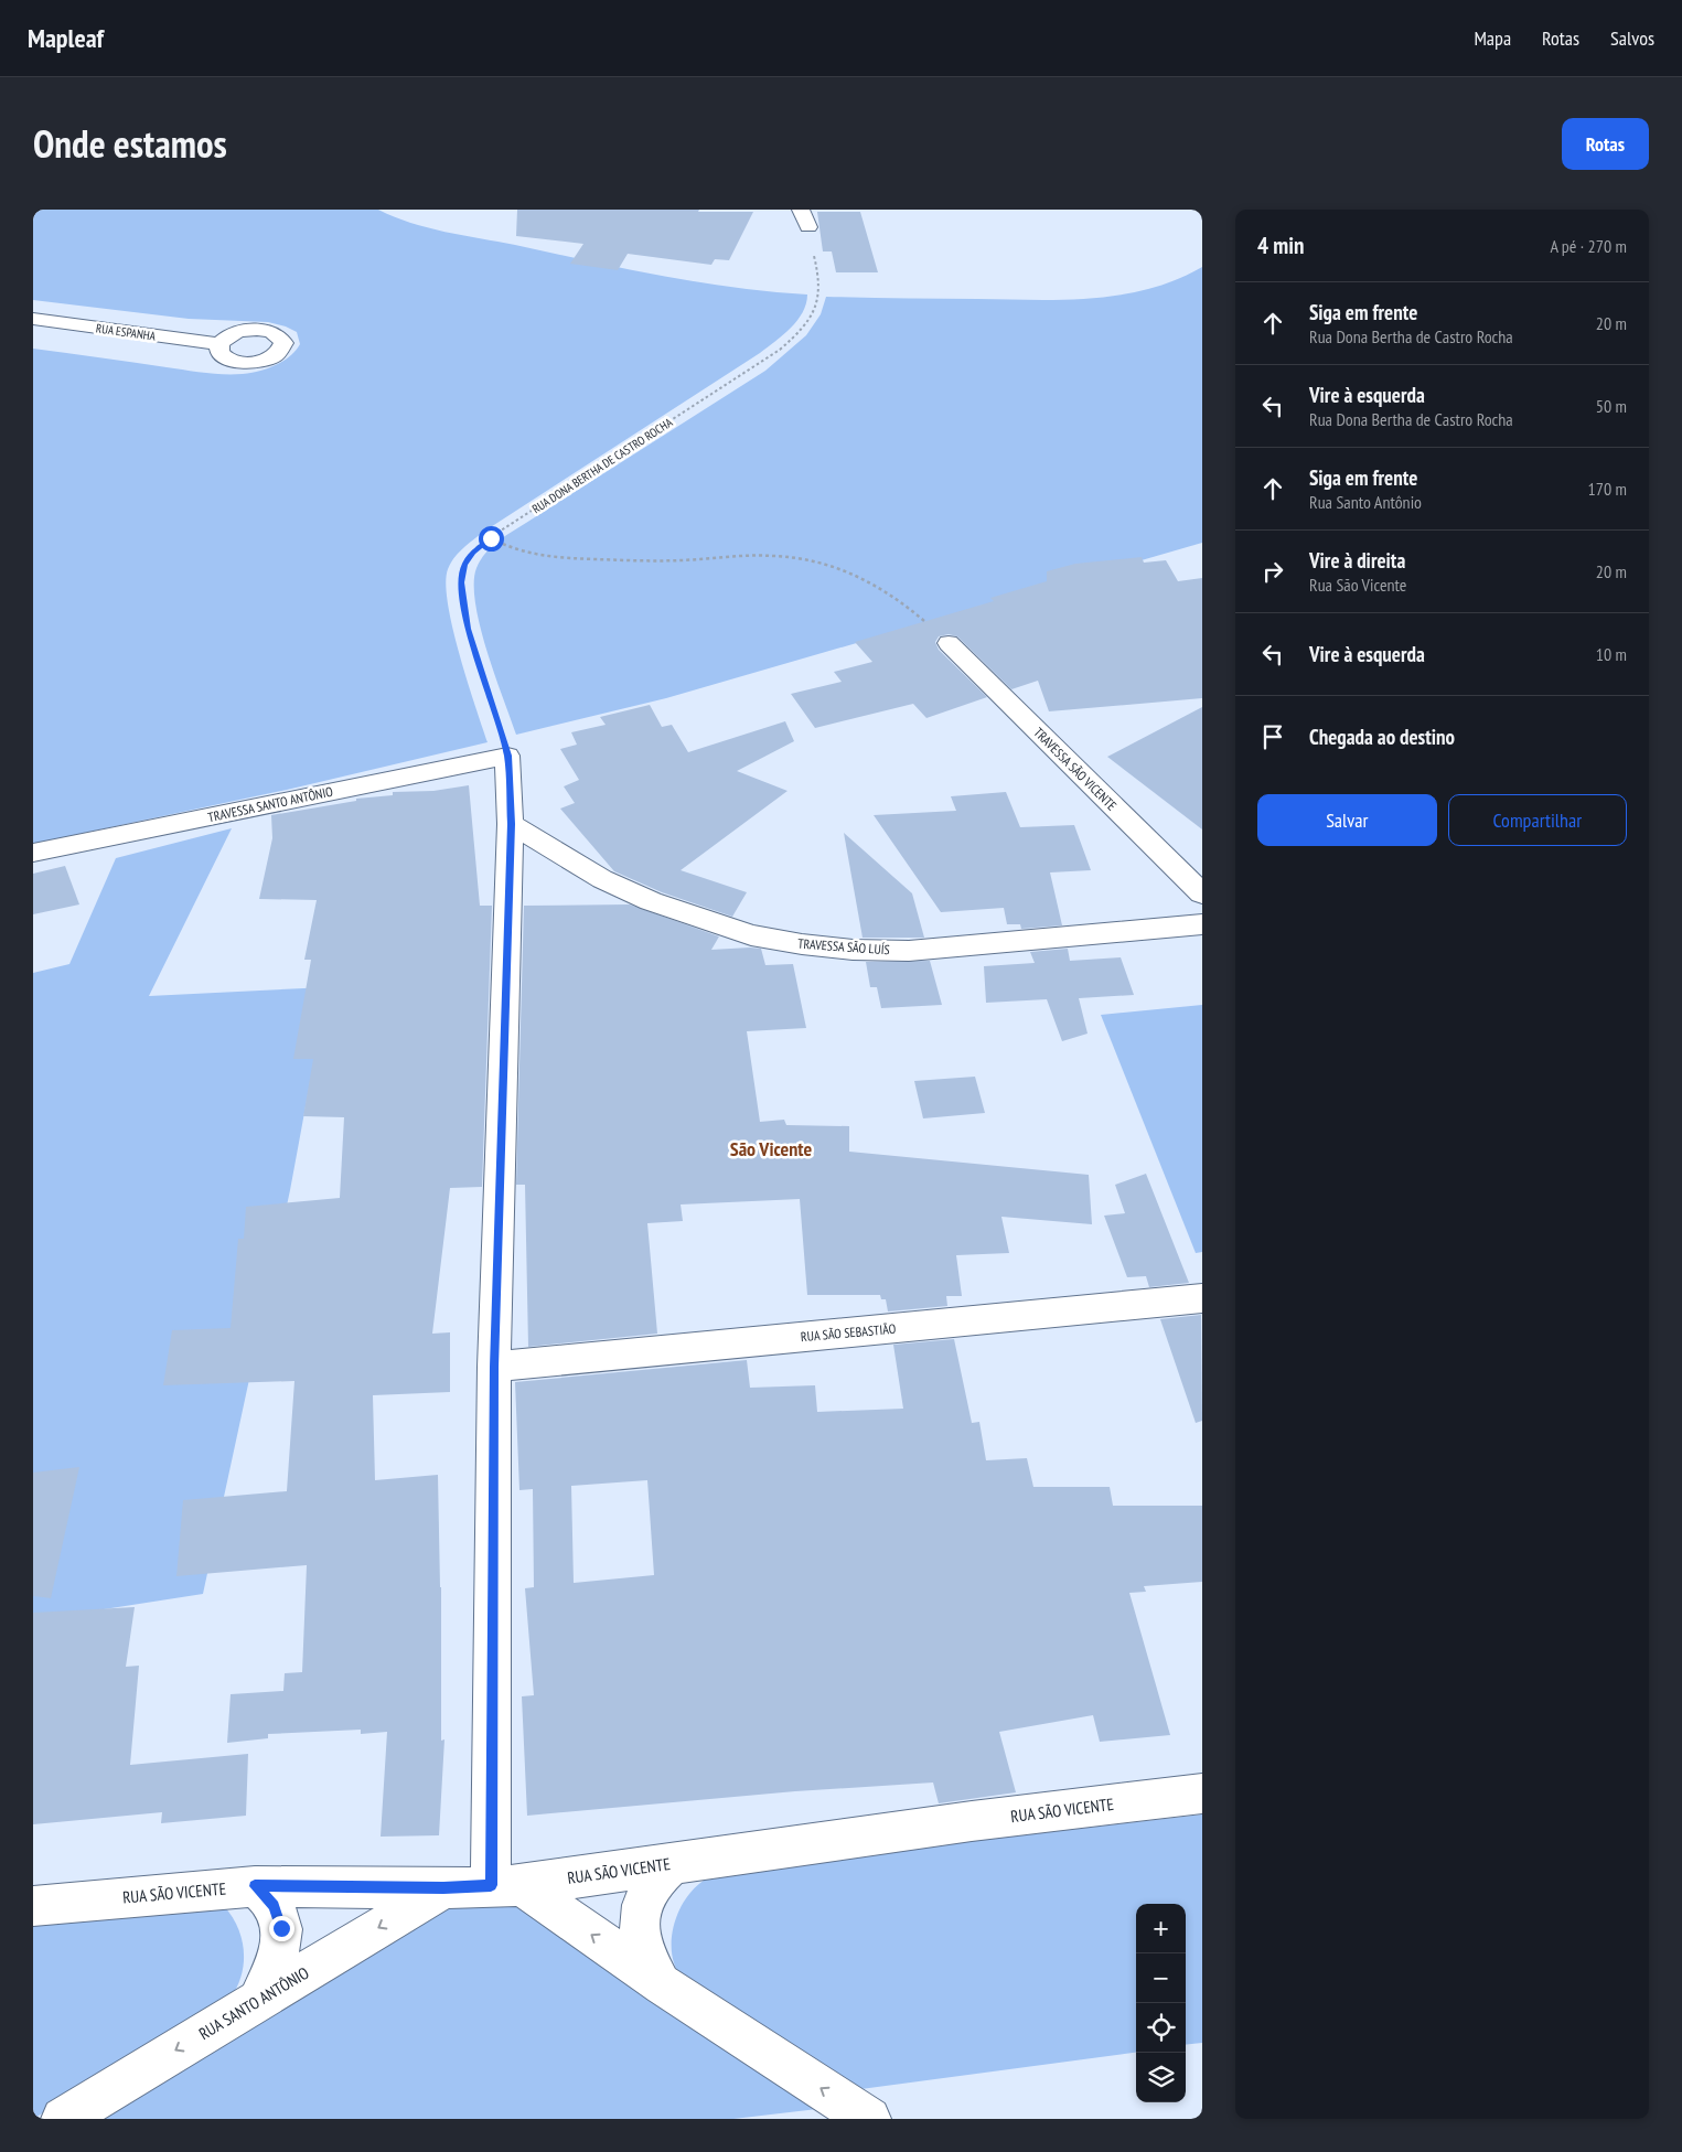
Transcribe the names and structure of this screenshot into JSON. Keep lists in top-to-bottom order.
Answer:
{
  "streets": {
    "street": [
      "RUA ESPANHA",
      "TRAVESSA SÃO VICENTE",
      "TRAVESSA SANTO ANTÔNIO",
      "TRAVESSA SÃO LUÍS",
      "RUA SÃO SEBASTIÃO",
      "RUA SÃO VICENTE",
      "RUA SANTO ANTÔNIO"
    ],
    "path": ["RUA DONA BERTHA DE CASTRO ROCHA"]
  },
  "crossings": [
    ["RUA DONA BERTHA DE CASTRO ROCHA", "TRAVESSA SANTO ANTÔNIO"],
    ["RUA SÃO VICENTE", "RUA SANTO ANTÔNIO"]
  ],
  "one_way": ["RUA SANTO ANTÔNIO"],
  "districts": ["São Vicente"],
  "page": {
    "header": "Mapleaf",
    "nav": ["Mapa", "Rotas", "Salvos"],
    "title": "Onde estamos",
    "buttons": [
      "Rotas",
      ["Salvar", "Compartilhar"]
    ],
    "heading": ["4 min", "A pé · 270 m"],
    "list": [
      ["Siga em frente", "Rua Dona Bertha de Castro Rocha", "20 m"],
      ["Vire à esquerda", "Rua Dona Bertha de Castro Rocha", "50 m"],
      ["Siga em frente", "Rua Santo Antônio", "170 m"],
      ["Vire à direita", "Rua São Vicente", "20 m"],
      ["Vire à esquerda", "10 m"],
      "Chegada ao destino"
    ],
    "map_buttons": ["+", "−"]
  }
}
